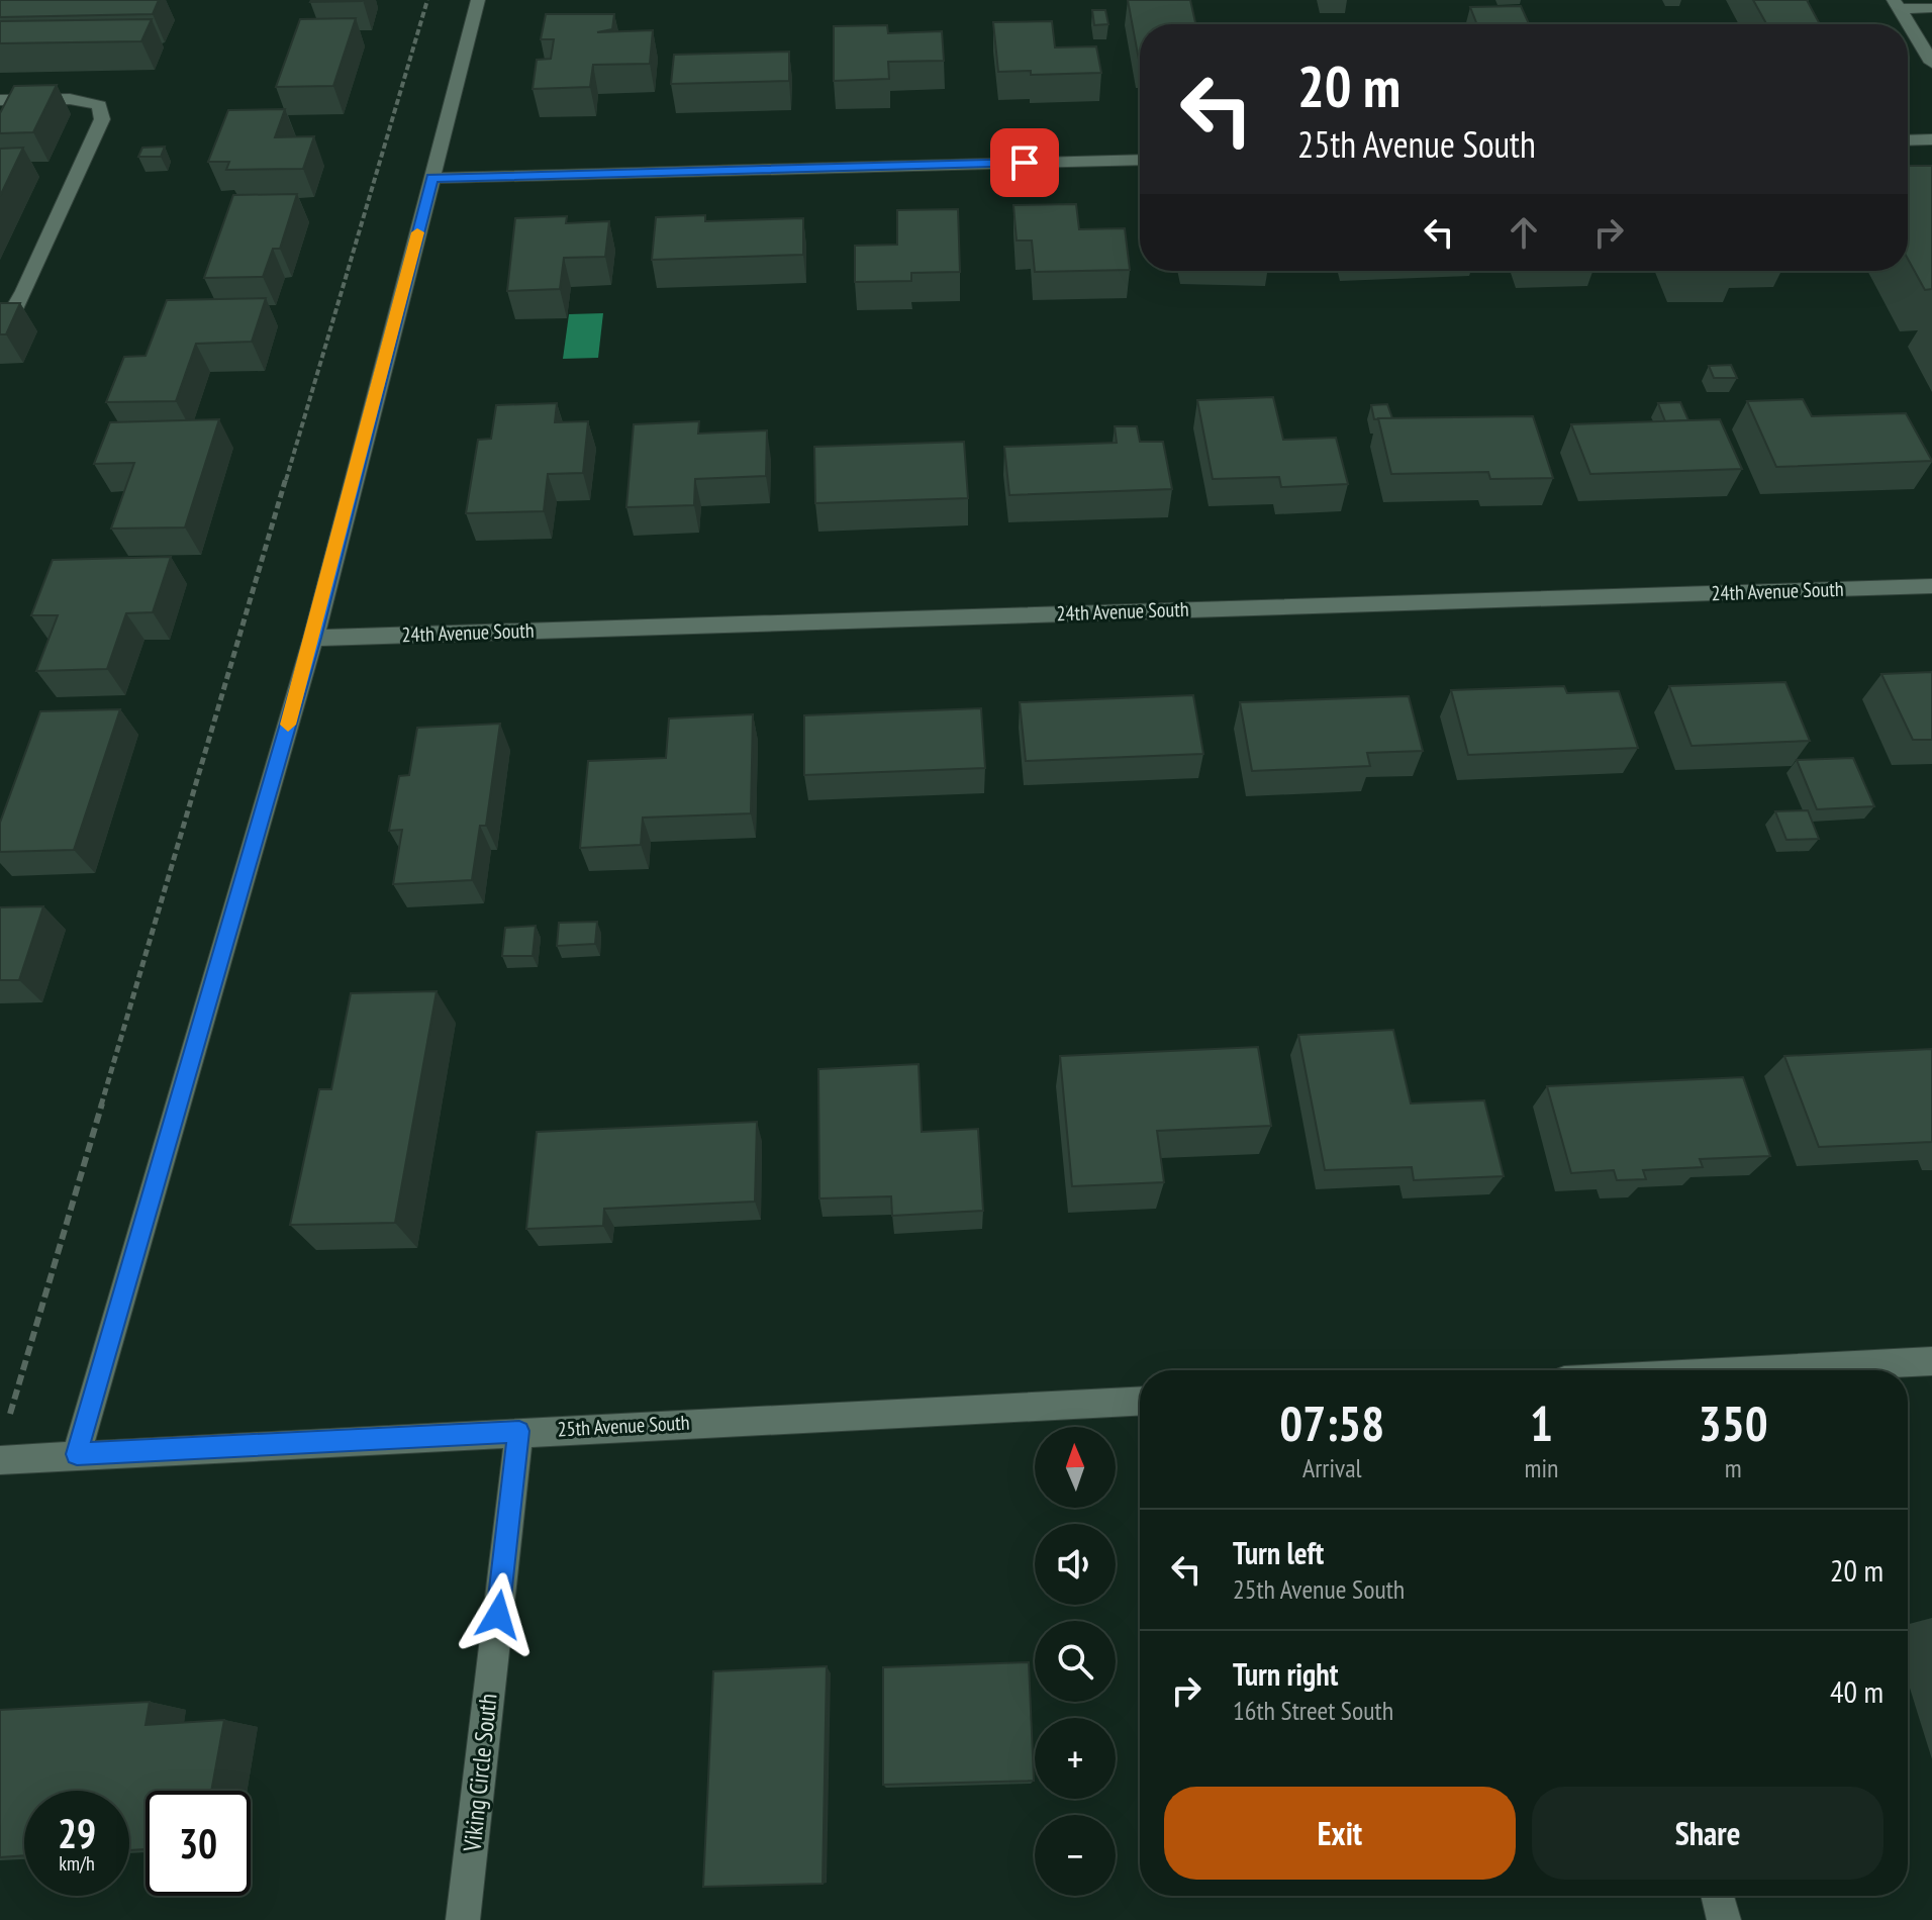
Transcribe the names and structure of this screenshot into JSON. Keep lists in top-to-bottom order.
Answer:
{
  "streets": {
    "street": ["24th Avenue South", "25th Avenue South", "Viking Circle South"]
  },
  "crossings": [
    ["25th Avenue South", "Viking Circle South"]
  ],
  "north": "top",
  "page": {
    "turn": ["20 m", "25th Avenue South"],
    "eta": [
      "07:58",
      "Arrival",
      "1",
      "min",
      "350",
      "m"
    ],
    "map_buttons": ["+", "−"],
    "list": [
      {
        "name": "Turn left",
        "note": "25th Avenue South",
        "value": "20 m"
      },
      {
        "name": "Turn right",
        "note": "16th Street South",
        "value": "40 m"
      }
    ],
    "buttons": ["Exit", "Share"],
    "speed": "29 km/h",
    "limit": "30"
  }
}
